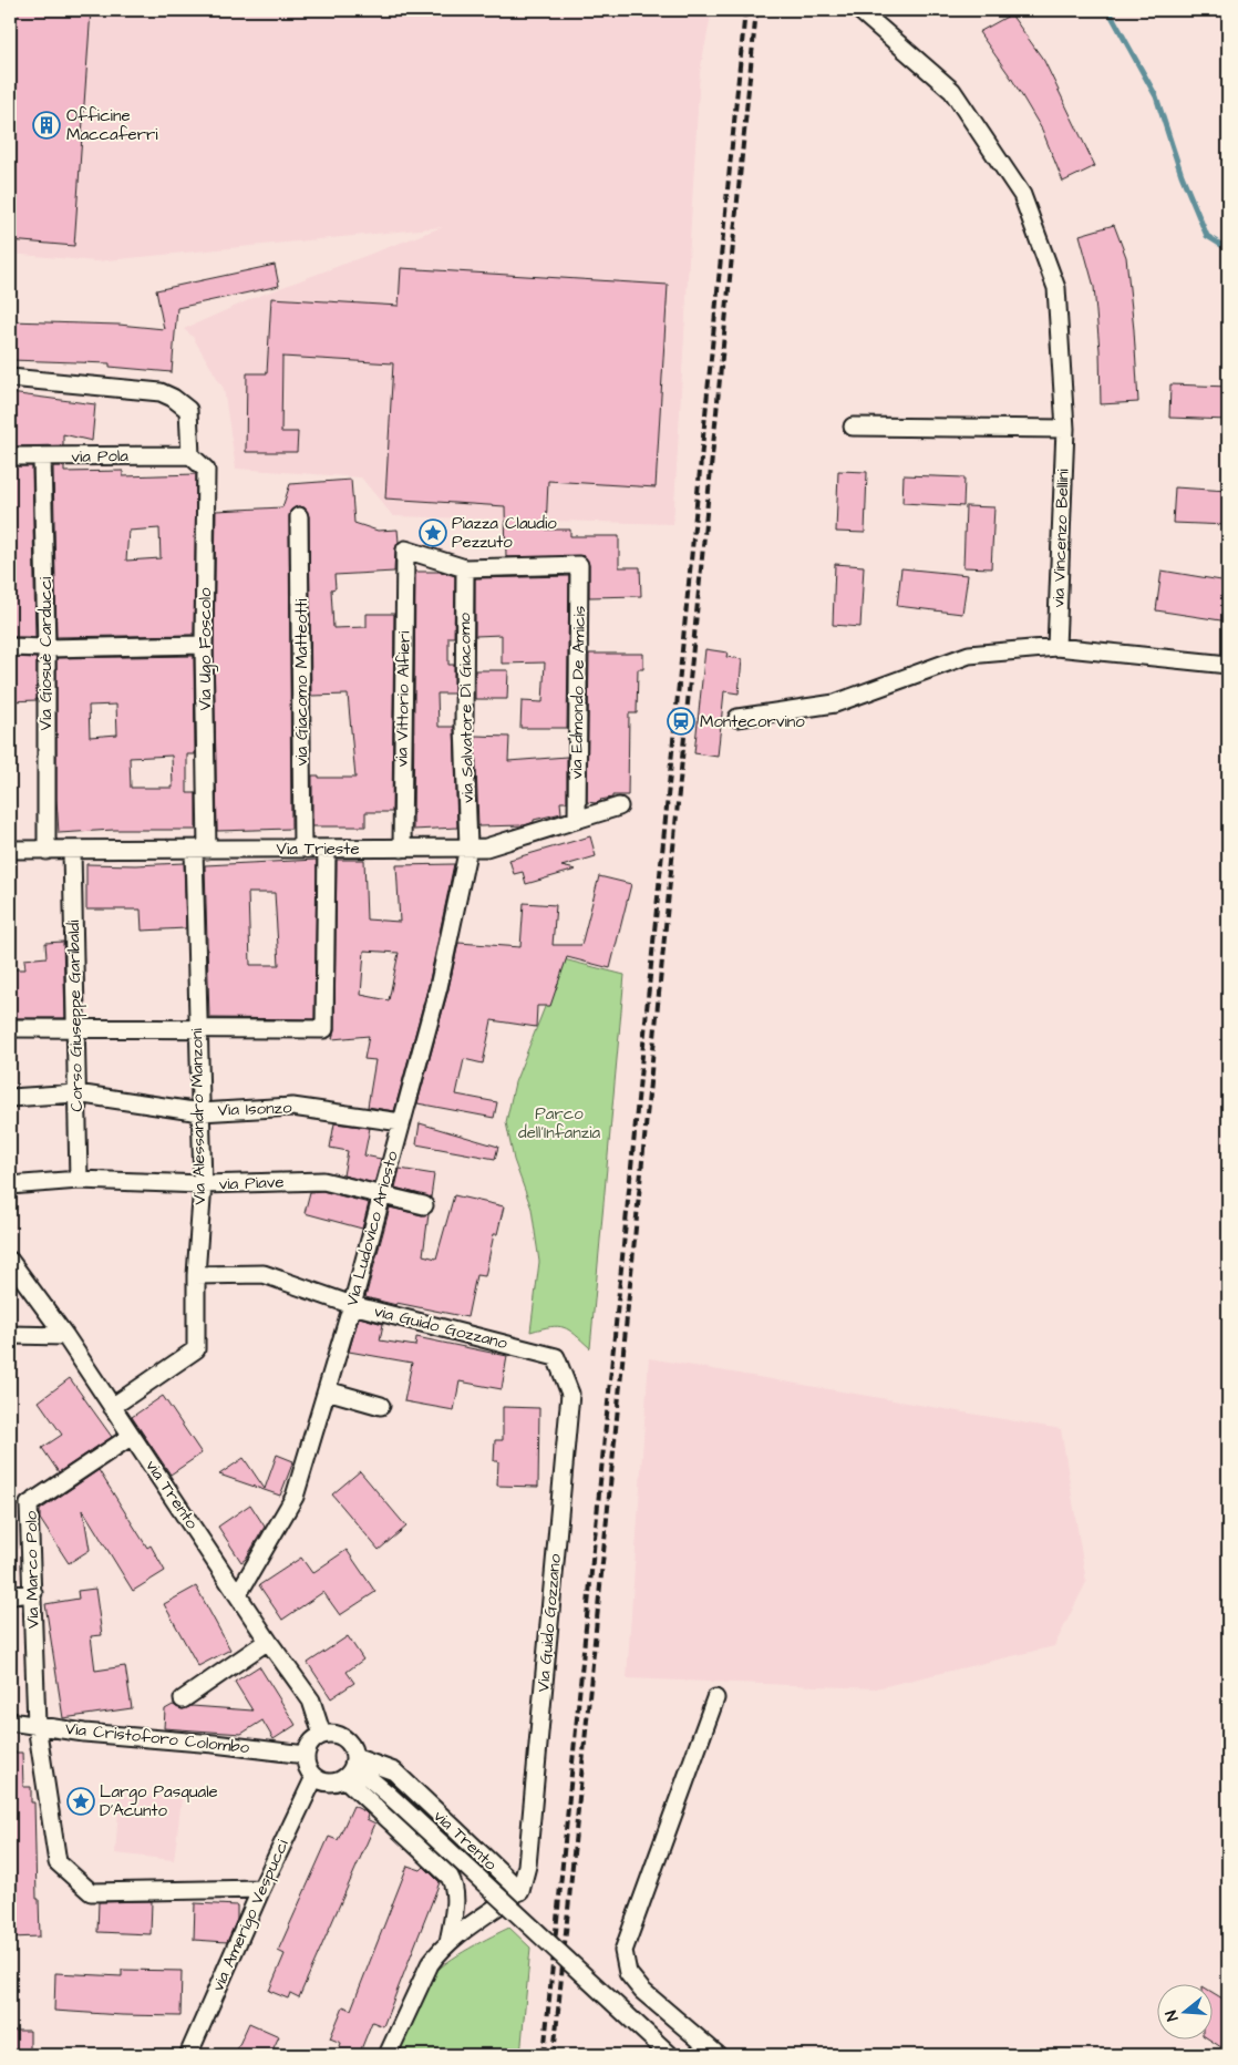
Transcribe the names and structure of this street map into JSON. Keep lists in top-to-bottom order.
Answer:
{
  "streets": {
    "street": [
      "via Pola",
      "via Vincenzo Bellini",
      "Via Ugo Foscolo",
      "Via Giosuè Carducci",
      "via Giacomo Matteotti",
      "via Edmondo De Amicis",
      "via Vittorio Alfieri",
      "via Salvatore Di Giacomo",
      "Via Trieste",
      "Corso Giuseppe Garibaldi",
      "Via Isonzo",
      "Via Alessandro Manzoni",
      "via Piave",
      "Via Ludovico Ariosto",
      "via Guido Gozzano",
      "via Trento",
      "Via Marco Polo",
      "Via Guido Gozzano",
      "Via Cristoforo Colombo",
      "via Amerigo Vespucci"
    ]
  },
  "crossings": [
    ["via Pola", "Via Ugo Foscolo"],
    ["via Pola", "Via Giosuè Carducci"],
    ["Via Ugo Foscolo", "Via Trieste"],
    ["Via Ugo Foscolo", "Via Alessandro Manzoni"],
    ["Via Giosuè Carducci", "Via Trieste"],
    ["via Giacomo Matteotti", "Via Trieste"],
    ["via Edmondo De Amicis", "via Vittorio Alfieri"],
    ["via Edmondo De Amicis", "via Salvatore Di Giacomo"],
    ["via Edmondo De Amicis", "Via Trieste"],
    ["via Vittorio Alfieri", "via Salvatore Di Giacomo"],
    ["via Vittorio Alfieri", "Via Trieste"],
    ["via Salvatore Di Giacomo", "Via Trieste"],
    ["via Salvatore Di Giacomo", "Via Ludovico Ariosto"],
    ["Via Trieste", "Corso Giuseppe Garibaldi"],
    ["Via Trieste", "Via Alessandro Manzoni"],
    ["Via Trieste", "Via Ludovico Ariosto"],
    ["Corso Giuseppe Garibaldi", "Via Isonzo"],
    ["Corso Giuseppe Garibaldi", "via Piave"],
    ["Via Isonzo", "Via Alessandro Manzoni"],
    ["Via Isonzo", "Via Ludovico Ariosto"],
    ["Via Alessandro Manzoni", "via Piave"],
    ["Via Alessandro Manzoni", "via Guido Gozzano"],
    ["Via Alessandro Manzoni", "via Trento"],
    ["via Piave", "Via Ludovico Ariosto"],
    ["Via Ludovico Ariosto", "via Guido Gozzano"],
    ["Via Ludovico Ariosto", "via Trento"],
    ["via Guido Gozzano", "Via Guido Gozzano"],
    ["via Trento", "Via Marco Polo"],
    ["via Trento", "Via Guido Gozzano"],
    ["via Trento", "Via Cristoforo Colombo"],
    ["via Trento", "via Amerigo Vespucci"],
    ["Via Marco Polo", "Via Cristoforo Colombo"],
    ["Via Marco Polo", "via Amerigo Vespucci"],
    ["Via Cristoforo Colombo", "via Amerigo Vespucci"]
  ],
  "parks": ["Parco dell'Infanzia"],
  "places": {
    "building": ["Officine Maccaferri"],
    "place": ["Piazza Claudio Pezzuto", "Largo Pasquale D'Acunto"],
    "station": ["Montecorvino"]
  },
  "north": "left"
}
